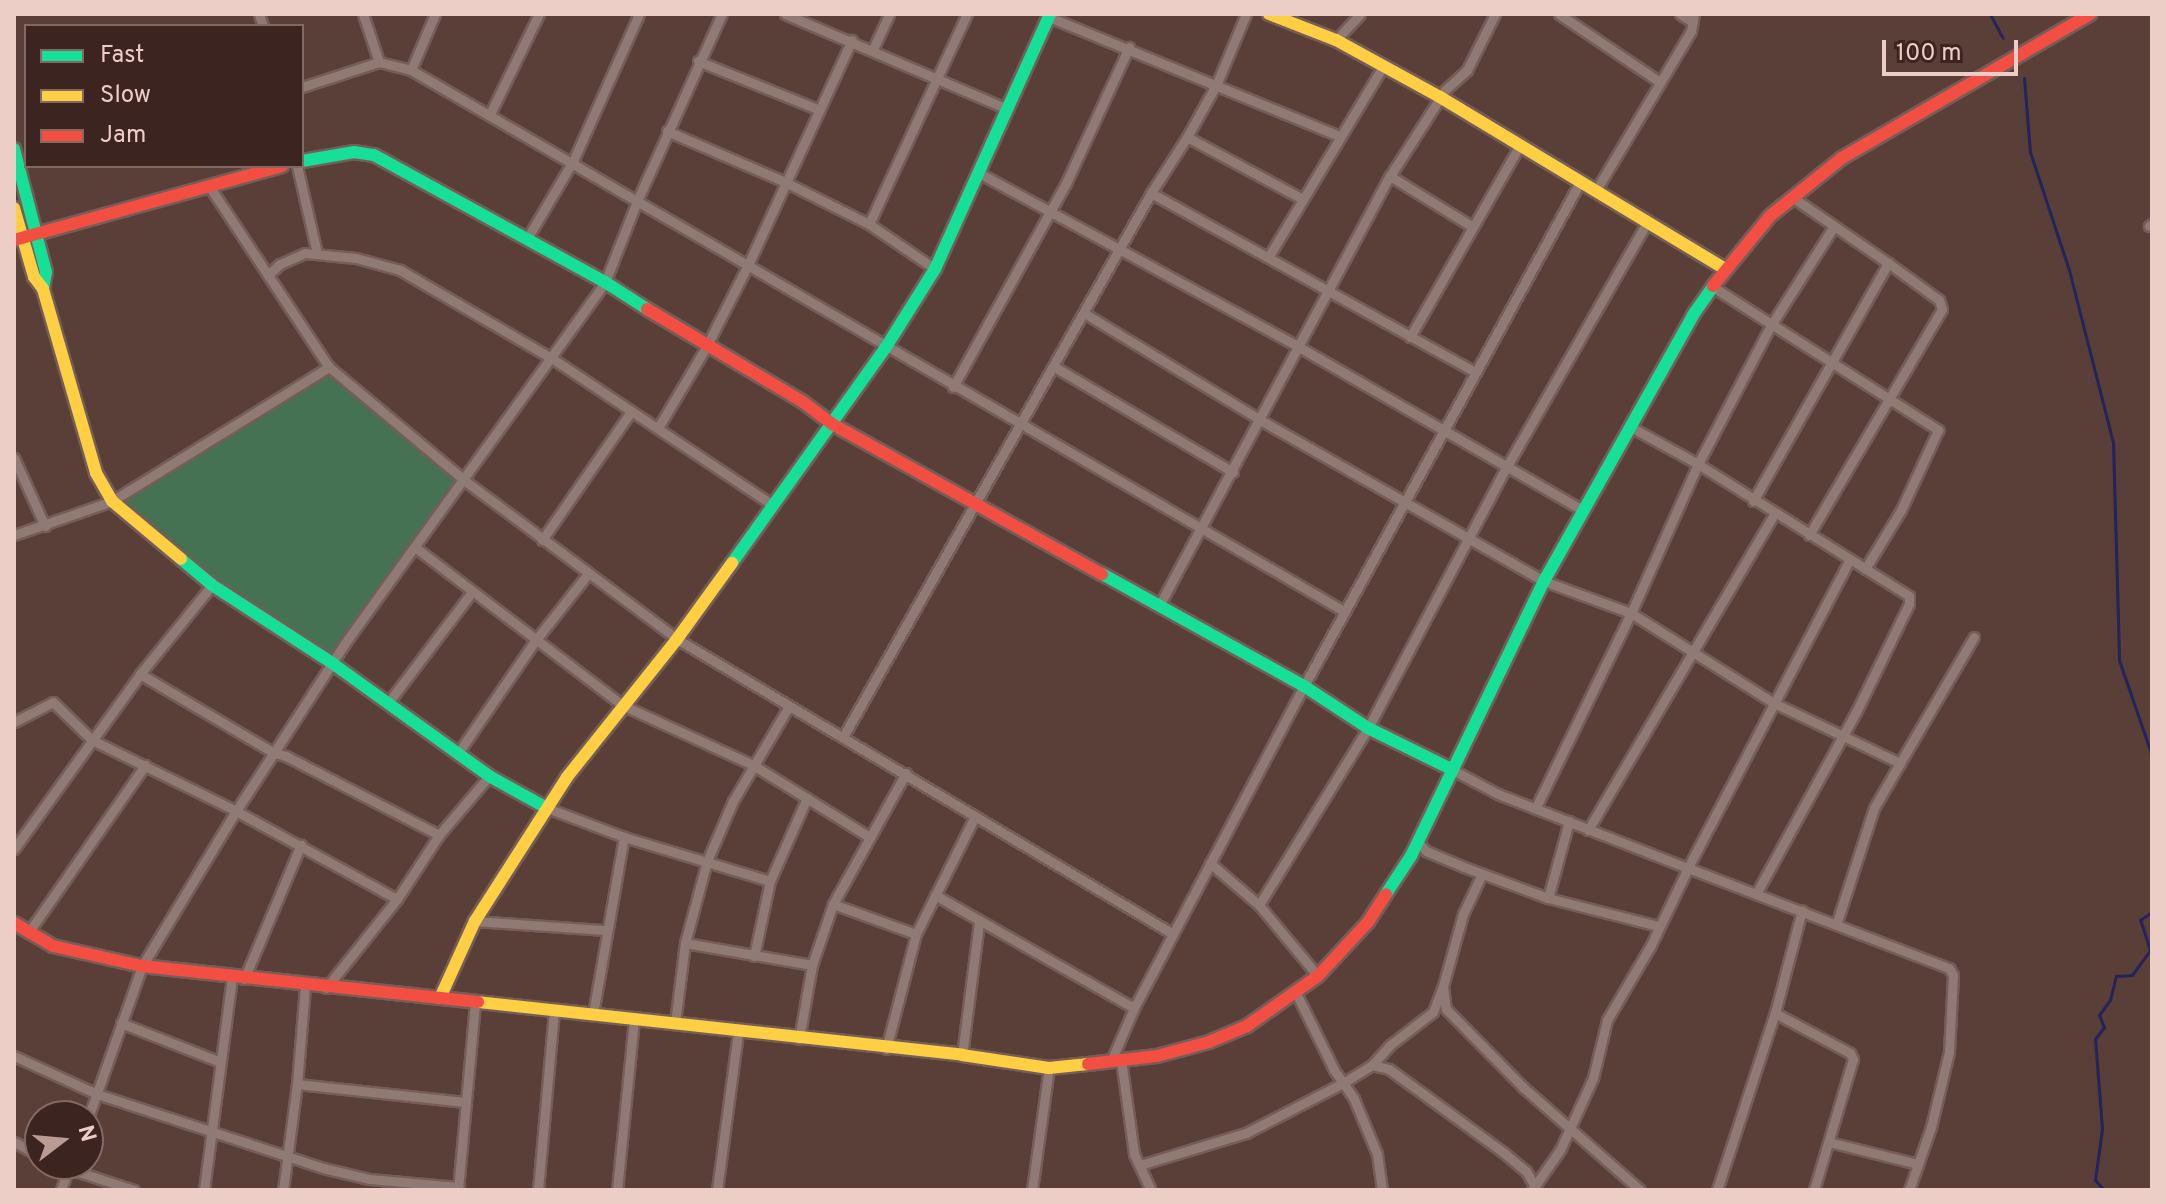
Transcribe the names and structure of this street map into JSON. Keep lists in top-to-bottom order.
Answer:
{
  "legend": ["Fast", "Slow", "Jam"],
  "scale_bar": "100 m",
  "north": "right"
}
